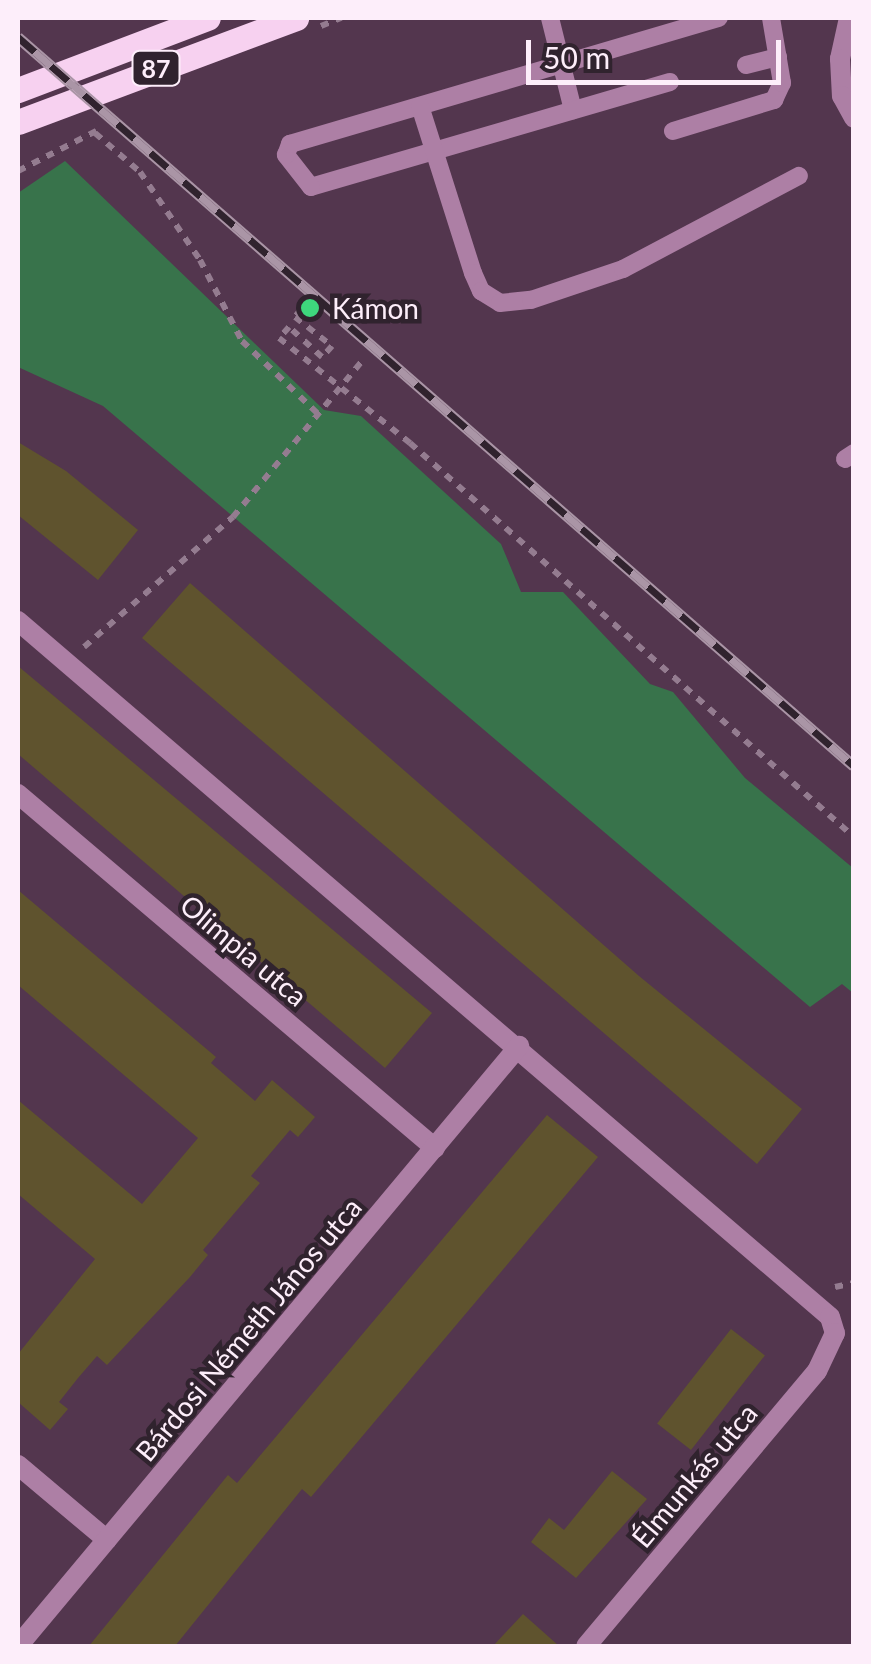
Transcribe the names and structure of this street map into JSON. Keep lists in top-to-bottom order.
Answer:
{
  "streets": {
    "main road": ["87"],
    "street": ["Olimpia utca", "Bárdosi Németh János utca", "Élmunkás utca"]
  },
  "crossings": [
    ["Olimpia utca", "Bárdosi Németh János utca"],
    ["Bárdosi Németh János utca", "Élmunkás utca"]
  ],
  "places": ["Kámon"],
  "scale_bar": "50 m"
}
